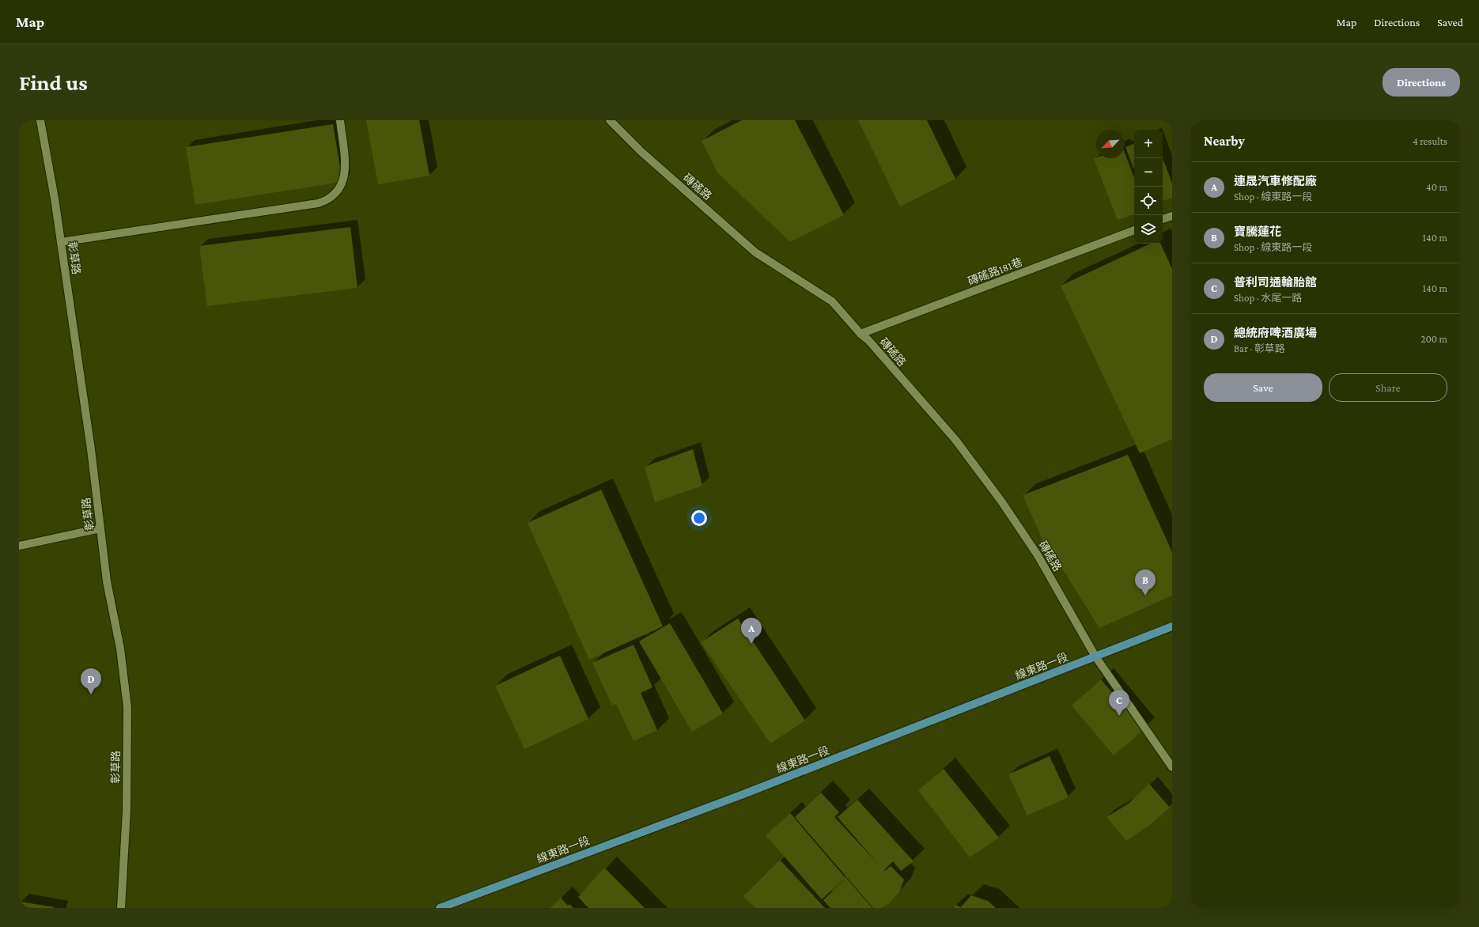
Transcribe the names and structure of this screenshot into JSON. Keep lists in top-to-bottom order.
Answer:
{
  "streets": {
    "main road": ["線東路一段"],
    "street": ["磚磘路", "彰草路", "磚磘路181巷"]
  },
  "crossings": [
    ["磚磘路", "磚磘路181巷"],
    ["磚磘路", "線東路一段"]
  ],
  "north": "bottom left",
  "page": {
    "header": "Map",
    "nav": ["Map", "Directions", "Saved"],
    "buttons": [
      "Directions",
      ["Save", "Share"]
    ],
    "title": "Find us",
    "heading": ["Nearby", "4 results"],
    "map_buttons": ["+", "−"],
    "list": [
      {
        "mark": "A",
        "name": "連晟汽車修配廠",
        "note": "Shop · 線東路一段",
        "value": "40 m"
      },
      {
        "mark": "B",
        "name": "寶騰蓮花",
        "note": "Shop · 線東路一段",
        "value": "140 m"
      },
      {
        "mark": "C",
        "name": "普利司通輪胎館",
        "note": "Shop · 水尾一路",
        "value": "140 m"
      },
      {
        "mark": "D",
        "name": "總統府啤酒廣場",
        "note": "Bar · 彰草路",
        "value": "200 m"
      }
    ],
    "pins": [
      "B",
      "A",
      "D",
      "C"
    ]
  }
}
